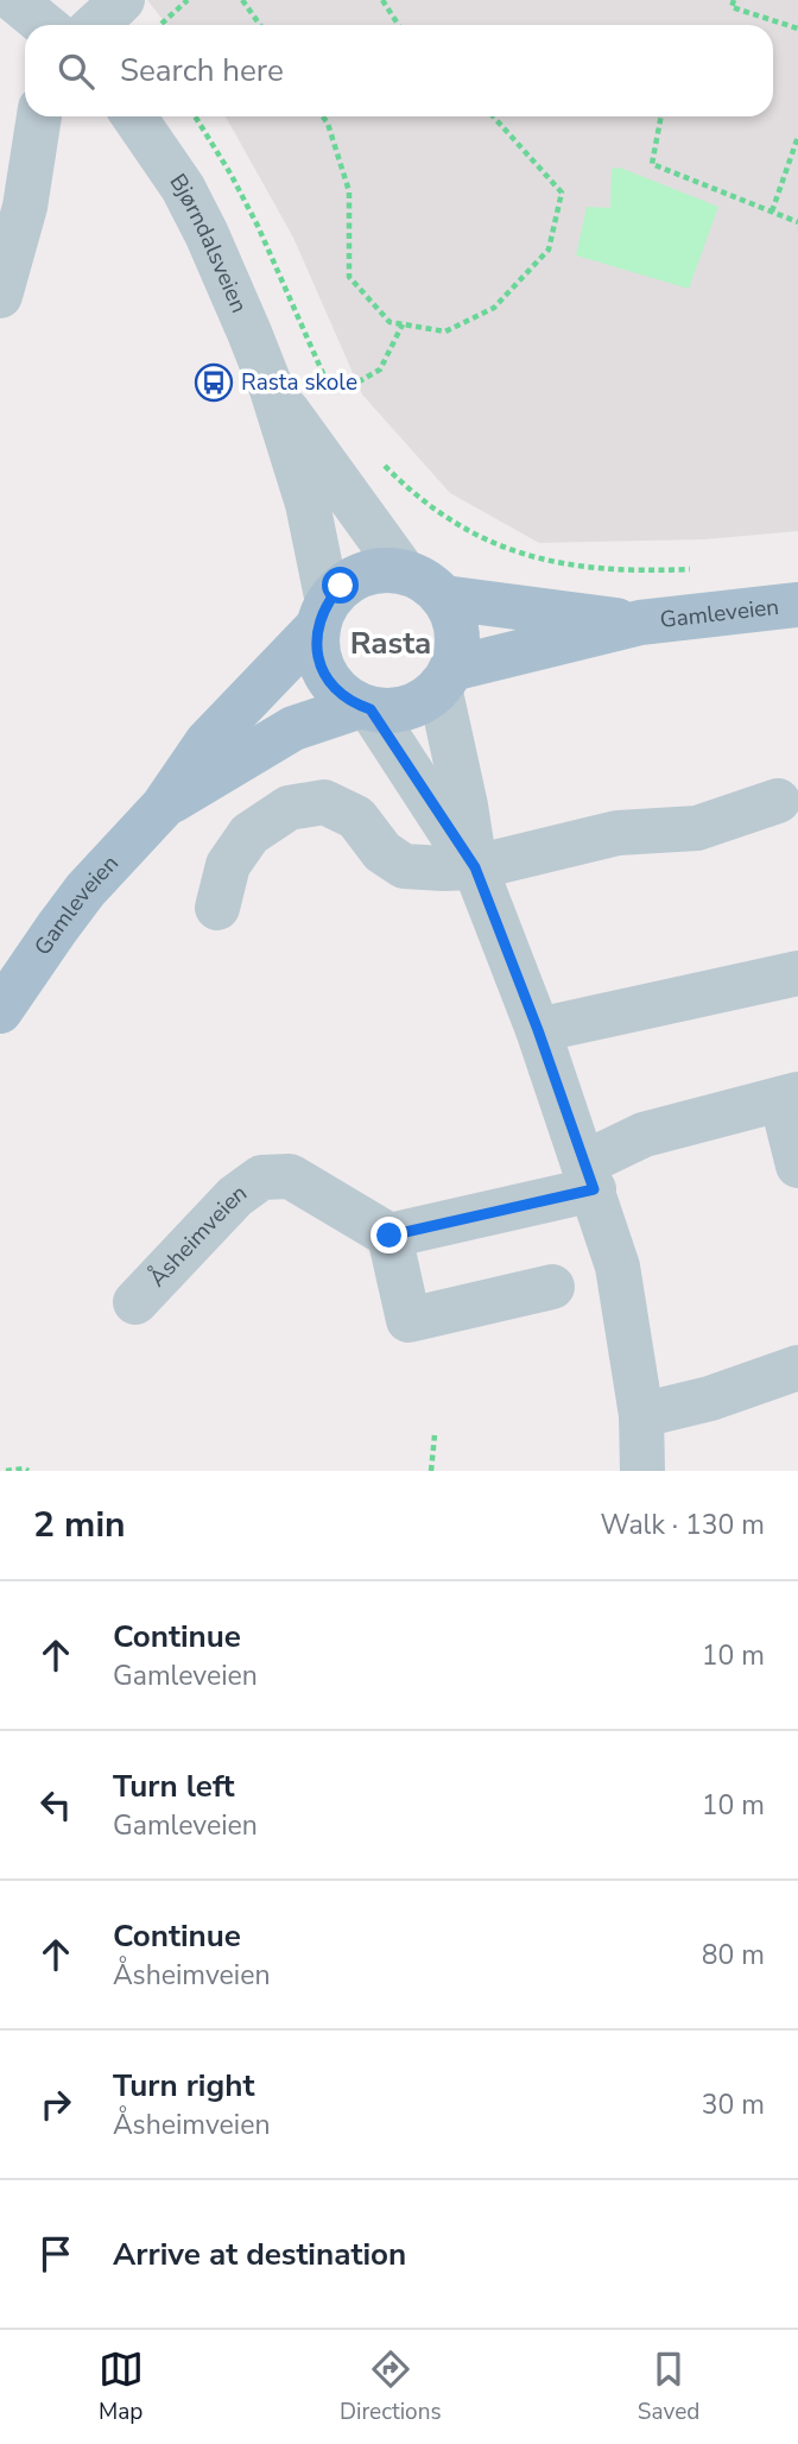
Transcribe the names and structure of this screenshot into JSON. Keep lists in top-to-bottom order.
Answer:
{
  "streets": {
    "main road": ["Gamleveien"],
    "street": ["Bjørndalsveien", "Åsheimveien"]
  },
  "crossings": [
    ["Bjørndalsveien", "Gamleveien"]
  ],
  "districts": ["Rasta"],
  "places": {
    "bus stop": ["Rasta skole"]
  },
  "page": {
    "search": "Search here",
    "heading": ["2 min", "Walk · 130 m"],
    "list": [
      ["Continue", "Gamleveien", "10 m"],
      ["Turn left", "Gamleveien", "10 m"],
      ["Continue", "Åsheimveien", "80 m"],
      ["Turn right", "Åsheimveien", "30 m"],
      "Arrive at destination"
    ],
    "nav": ["Map", "Directions", "Saved"]
  }
}
